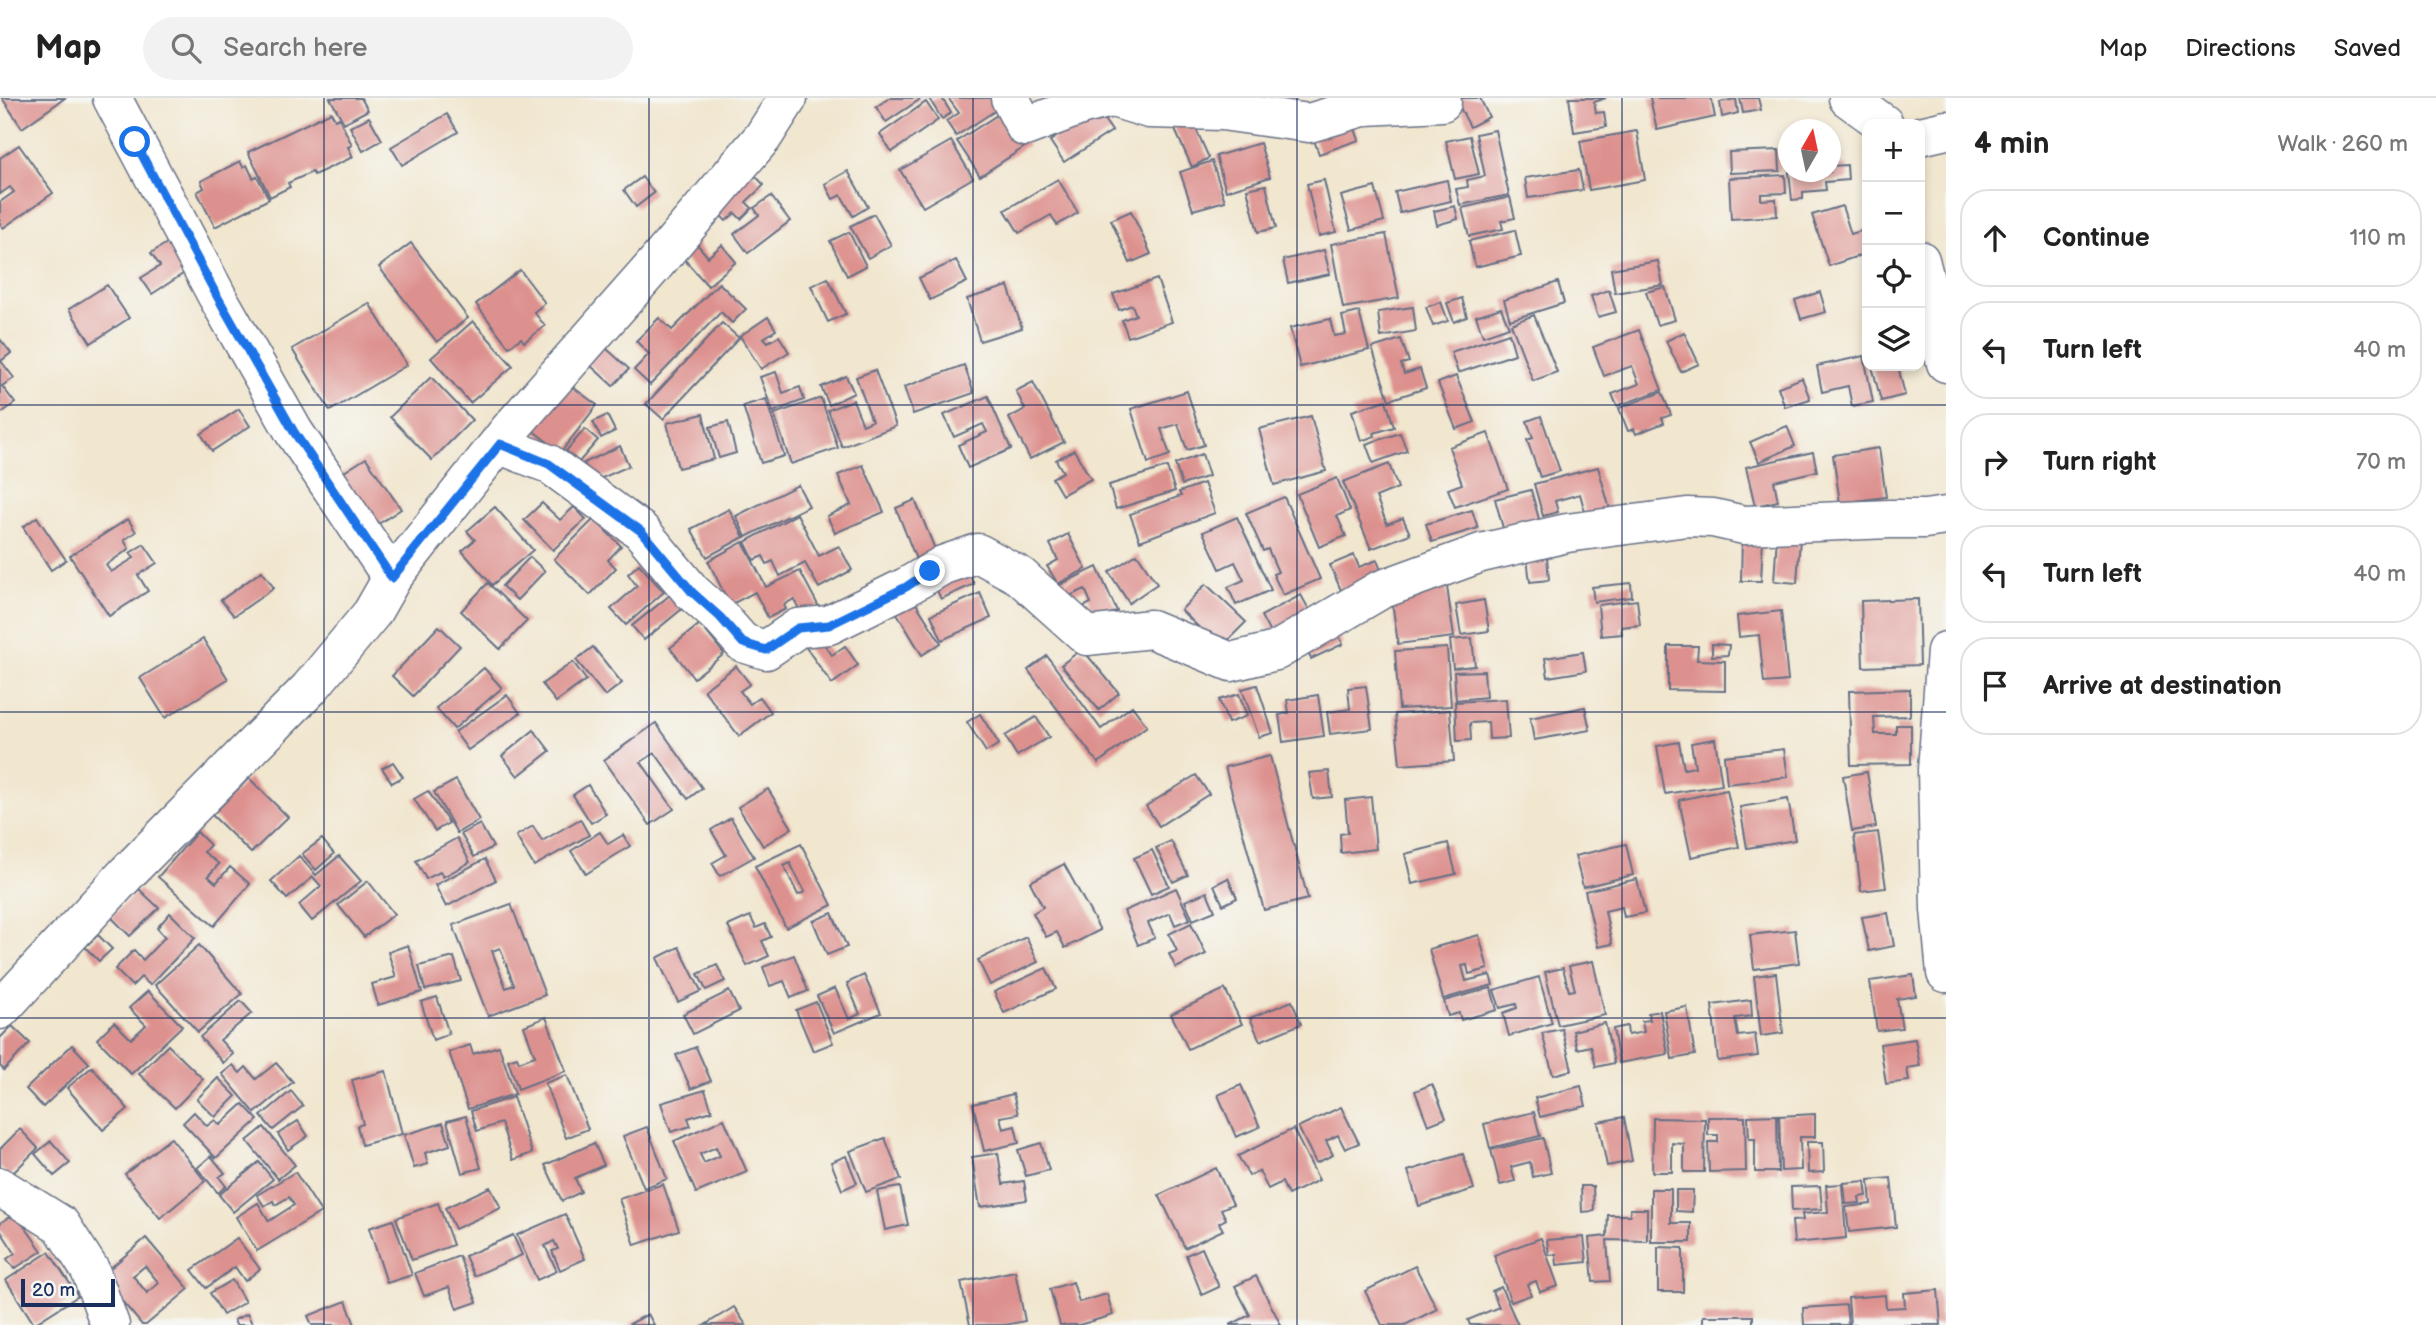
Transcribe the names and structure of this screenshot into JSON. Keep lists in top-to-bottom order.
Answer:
{
  "scale_bar": "20 m",
  "north": "top",
  "page": {
    "header": "Map",
    "search": "Search here",
    "nav": ["Map", "Directions", "Saved"],
    "heading": ["4 min", "Walk · 260 m"],
    "map_buttons": ["+", "−"],
    "list": [
      ["Continue", "110 m"],
      ["Turn left", "40 m"],
      ["Turn right", "70 m"],
      ["Turn left", "40 m"],
      "Arrive at destination"
    ],
    "scale": "20 m"
  }
}
